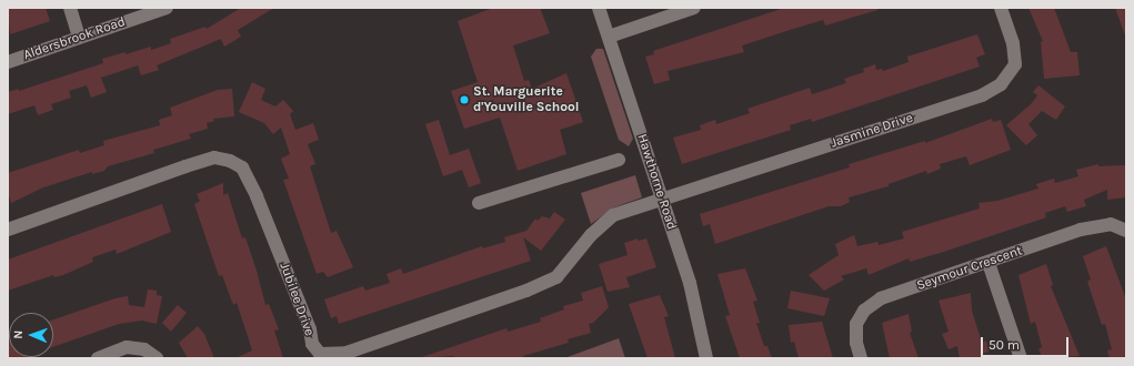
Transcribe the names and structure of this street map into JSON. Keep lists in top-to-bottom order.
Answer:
{
  "streets": {
    "street": [
      "Aldersbrook Road",
      "Jasmine Drive",
      "Hawthorne Road",
      "Seymour Crescent",
      "Jubilee Drive"
    ]
  },
  "crossings": [
    ["Jasmine Drive", "Hawthorne Road"],
    ["Jasmine Drive", "Jubilee Drive"],
    ["Hawthorne Road", "Jubilee Drive"]
  ],
  "places": ["St. Marguerite d'Youville School"],
  "scale_bar": "50 m",
  "north": "left"
}
